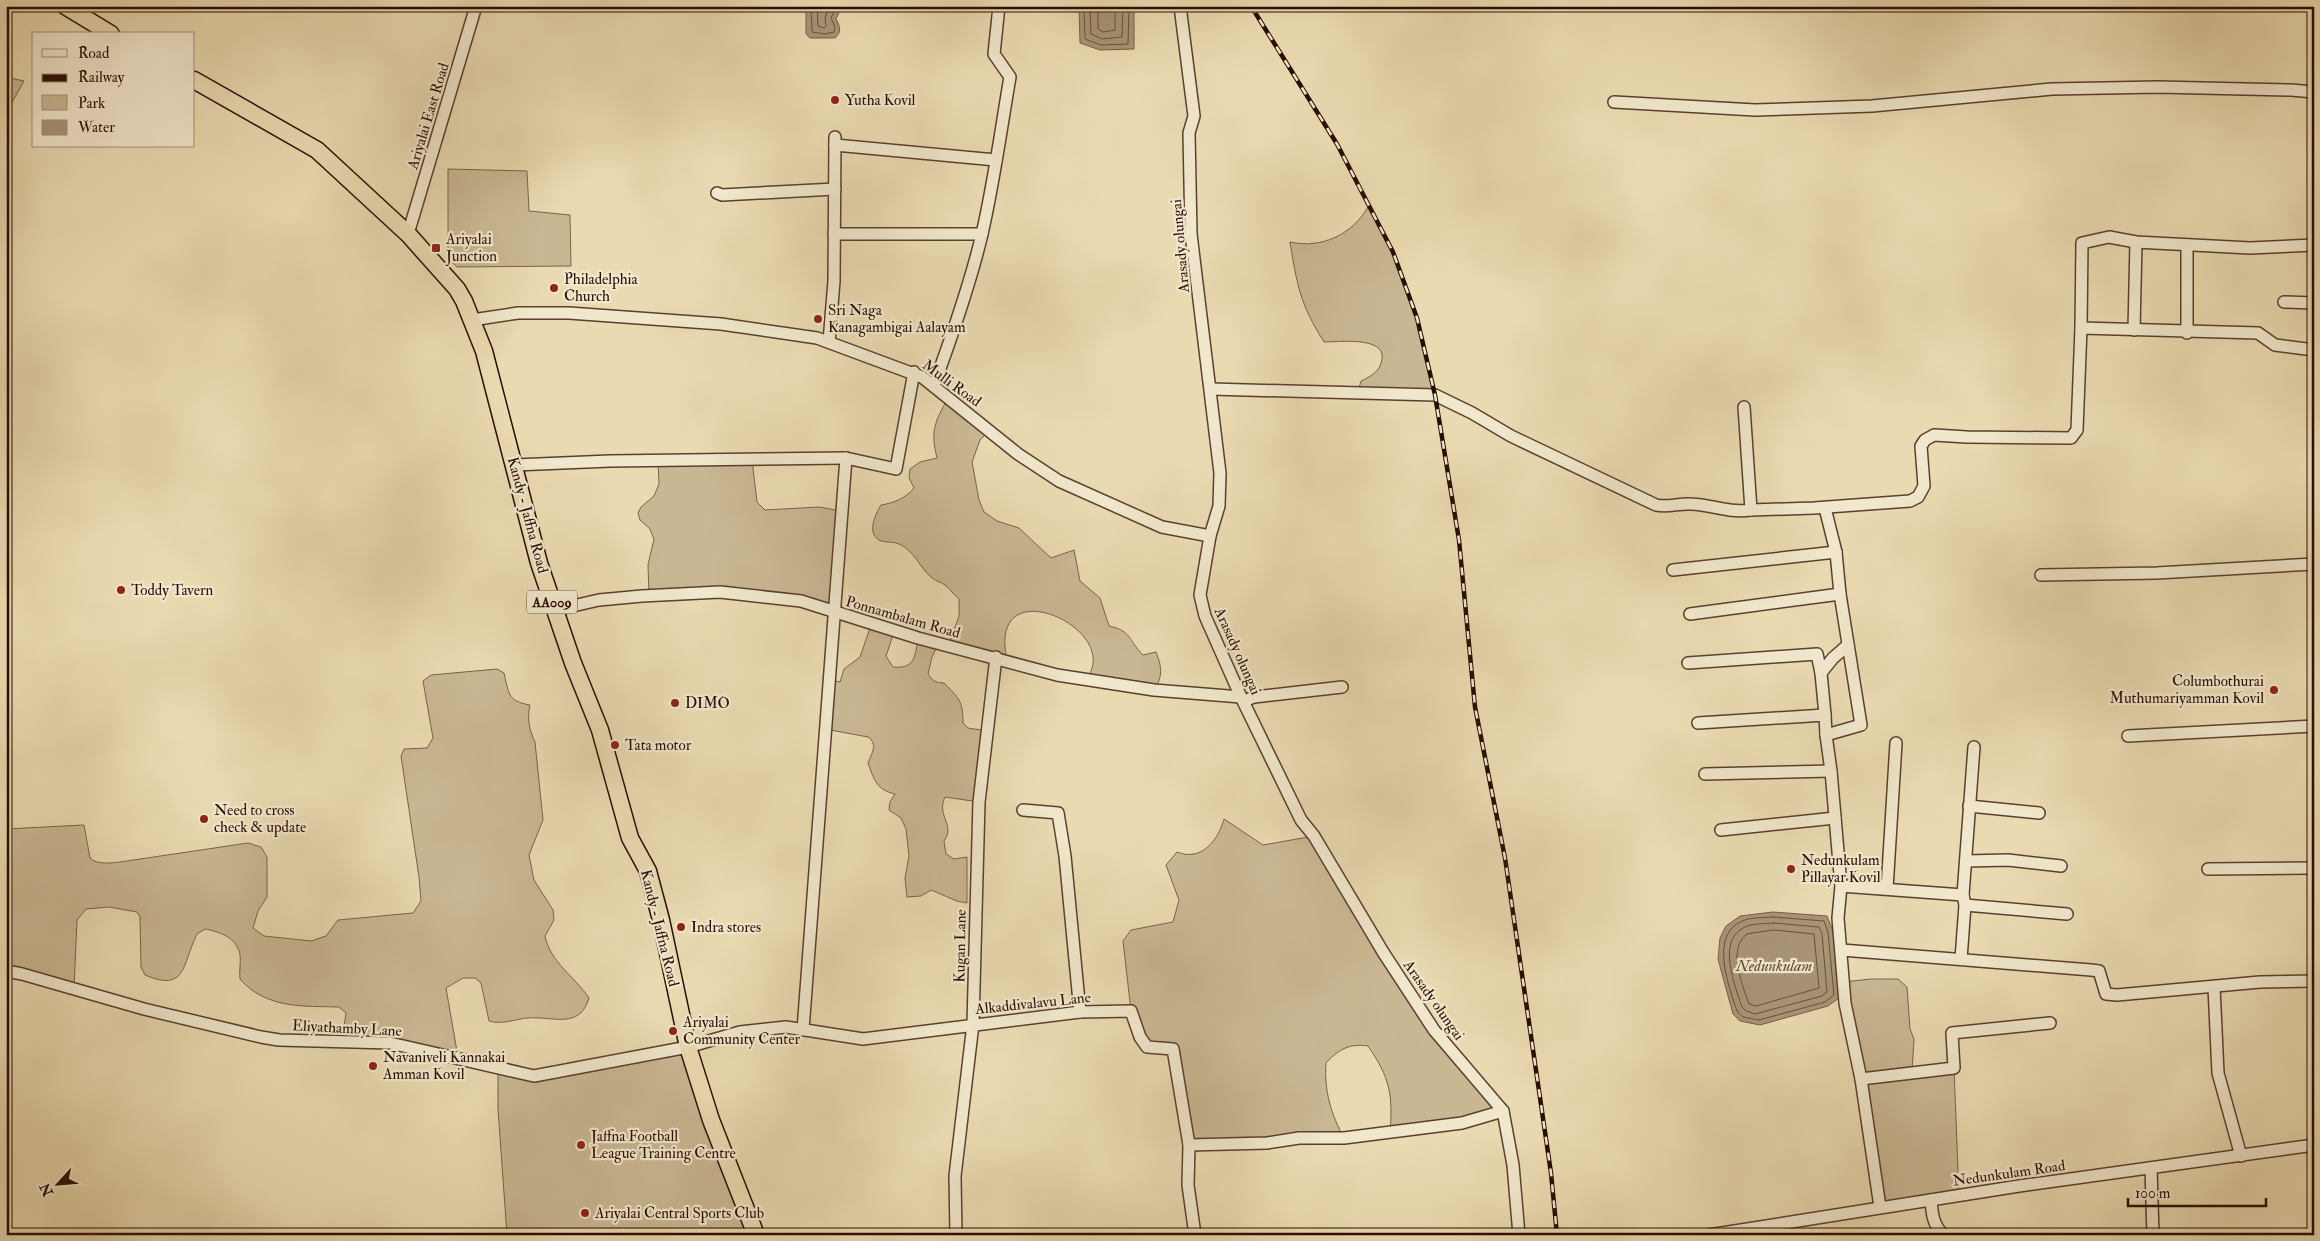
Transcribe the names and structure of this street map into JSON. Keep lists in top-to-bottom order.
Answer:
{
  "streets": {
    "highway": ["Kandy - Jaffna Road", "AA009"],
    "street": [
      "Ariyalai East Road",
      "Arasady olungai",
      "Mulli Road",
      "Ponnambalam Road",
      "Kugan Lane",
      "Alkaddivalavu Lane",
      "Eliyathamby Lane",
      "Nedunkulam Road"
    ]
  },
  "crossings": [
    ["Ariyalai East Road", "Kandy - Jaffna Road"],
    ["Arasady olungai", "Mulli Road"],
    ["Arasady olungai", "Ponnambalam Road"],
    ["Mulli Road", "Kandy - Jaffna Road"],
    ["Kandy - Jaffna Road", "Ponnambalam Road"],
    ["Kandy - Jaffna Road", "Alkaddivalavu Lane"],
    ["Kandy - Jaffna Road", "Eliyathamby Lane"],
    ["Ponnambalam Road", "Kugan Lane"],
    ["Kugan Lane", "Alkaddivalavu Lane"],
    ["Alkaddivalavu Lane", "Eliyathamby Lane"]
  ],
  "water": ["Nedunkulam"],
  "places": {
    "other": [
      "Yutha Kovil",
      "Philadelphia Church",
      "Sri Naga Kanagambigai Aalayam",
      "Toddy Tavern",
      "Columbothurai Muthumariyamman Kovil",
      "DIMO",
      "Tata motor",
      "Need to cross check & update",
      "Nedunkulam Pillayar Kovil",
      "Indra stores",
      "Ariyalai Community Center",
      "Navaniveli Kannakai Amman Kovil",
      "Jaffna Football League Training Centre",
      "Ariyalai Central Sports Club"
    ],
    "transit": ["Ariyalai Junction"]
  },
  "legend": [
    "Road",
    "Railway",
    "Park",
    "Water"
  ],
  "scale_bar": "100 m",
  "north": "bottom left"
}
